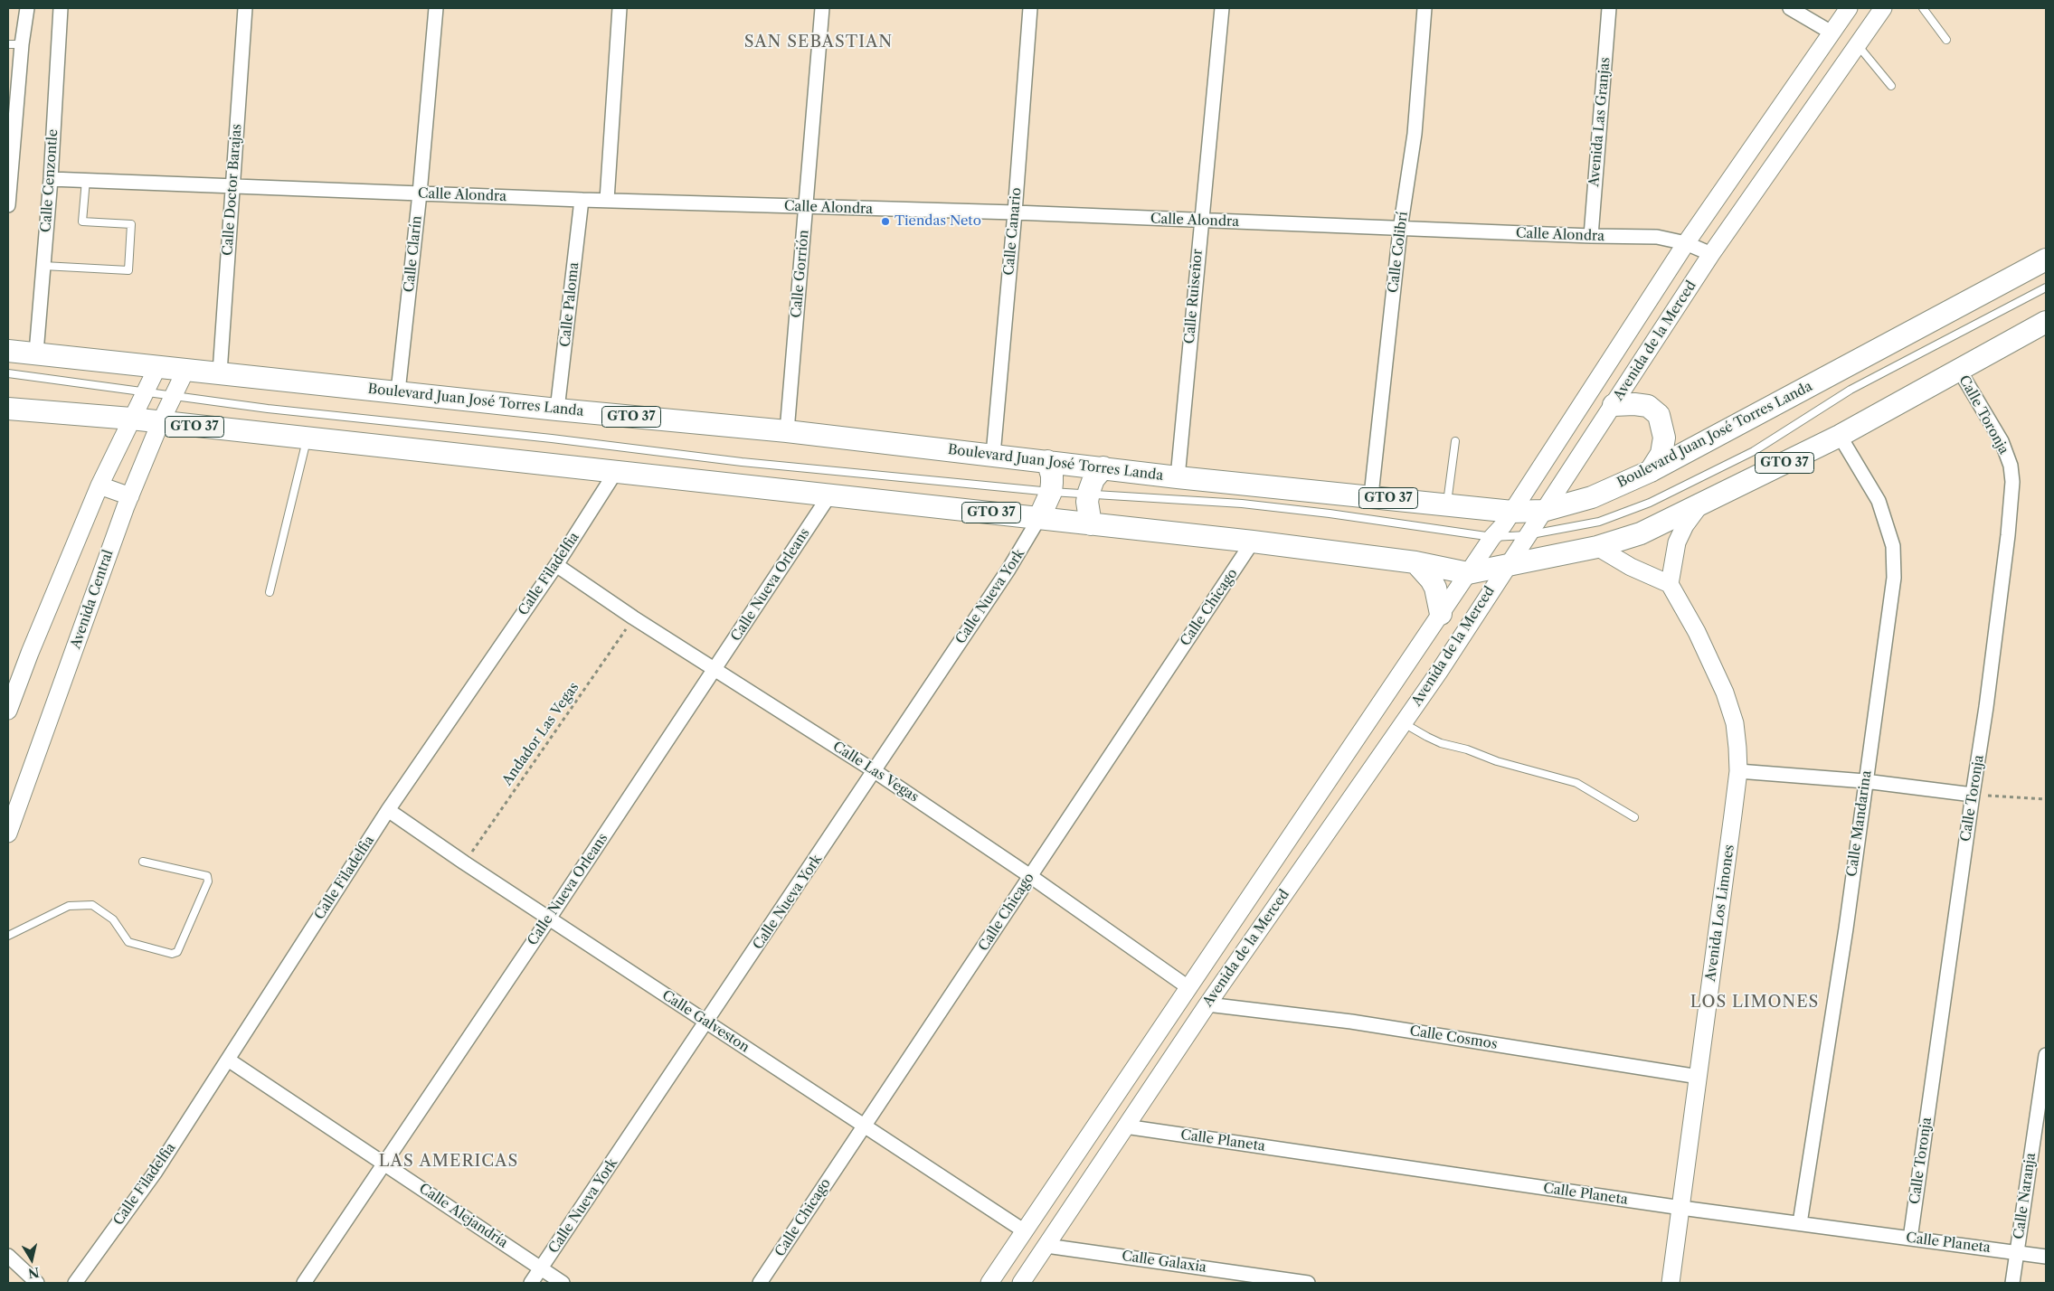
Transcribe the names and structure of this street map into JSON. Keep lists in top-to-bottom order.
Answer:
{
  "streets": {
    "main road": ["Boulevard Juan José Torres Landa", "GTO 37"],
    "street": [
      "Avenida Las Granjas",
      "Calle Cenzontle",
      "Calle Doctor Barajas",
      "Calle Alondra",
      "Calle Canario",
      "Calle Colibrí",
      "Calle Clarín",
      "Calle Gorrión",
      "Calle Ruiseñor",
      "Calle Paloma",
      "Avenida de la Merced",
      "Calle Toronja",
      "Calle Filadelfia",
      "Calle Nueva Orleans",
      "Calle Nueva York",
      "Avenida Central",
      "Calle Chicago",
      "Calle Las Vegas",
      "Calle Mandarina",
      "Avenida Los Limones",
      "Calle Galveston",
      "Calle Cosmos",
      "Calle Planeta",
      "Calle Naranja",
      "Calle Alejandría",
      "Calle Galaxia"
    ],
    "path": ["Andador Las Vegas"]
  },
  "crossings": [
    ["Avenida Las Granjas", "Calle Alondra"],
    ["Calle Cenzontle", "Calle Alondra"],
    ["Calle Cenzontle", "Boulevard Juan José Torres Landa"],
    ["Calle Doctor Barajas", "Calle Alondra"],
    ["Calle Doctor Barajas", "Boulevard Juan José Torres Landa"],
    ["Calle Alondra", "Calle Canario"],
    ["Calle Alondra", "Calle Colibrí"],
    ["Calle Alondra", "Calle Clarín"],
    ["Calle Alondra", "Calle Gorrión"],
    ["Calle Alondra", "Calle Ruiseñor"],
    ["Calle Alondra", "Calle Paloma"],
    ["Calle Alondra", "Avenida de la Merced"],
    ["Calle Canario", "Boulevard Juan José Torres Landa"],
    ["Calle Colibrí", "Boulevard Juan José Torres Landa"],
    ["Calle Clarín", "Boulevard Juan José Torres Landa"],
    ["Calle Gorrión", "Boulevard Juan José Torres Landa"],
    ["Calle Ruiseñor", "Boulevard Juan José Torres Landa"],
    ["Calle Paloma", "Boulevard Juan José Torres Landa"],
    ["Avenida de la Merced", "Boulevard Juan José Torres Landa"],
    ["Avenida de la Merced", "GTO 37"],
    ["Avenida de la Merced", "Calle Las Vegas"],
    ["Avenida de la Merced", "Calle Galveston"],
    ["Avenida de la Merced", "Calle Cosmos"],
    ["Avenida de la Merced", "Calle Planeta"],
    ["Avenida de la Merced", "Calle Galaxia"],
    ["Boulevard Juan José Torres Landa", "Avenida Central"],
    ["Calle Toronja", "GTO 37"],
    ["Calle Toronja", "Calle Planeta"],
    ["GTO 37", "Calle Filadelfia"],
    ["GTO 37", "Calle Nueva Orleans"],
    ["GTO 37", "Calle Nueva York"],
    ["GTO 37", "Avenida Central"],
    ["GTO 37", "Calle Chicago"],
    ["GTO 37", "Calle Mandarina"],
    ["Calle Filadelfia", "Calle Las Vegas"],
    ["Calle Filadelfia", "Calle Galveston"],
    ["Calle Filadelfia", "Calle Alejandría"],
    ["Calle Nueva Orleans", "Calle Las Vegas"],
    ["Calle Nueva Orleans", "Calle Galveston"],
    ["Calle Nueva Orleans", "Calle Alejandría"],
    ["Calle Nueva York", "Calle Las Vegas"],
    ["Calle Nueva York", "Calle Galveston"],
    ["Calle Nueva York", "Calle Alejandría"],
    ["Calle Chicago", "Calle Las Vegas"],
    ["Calle Chicago", "Calle Galveston"],
    ["Andador Las Vegas", "Calle Las Vegas"],
    ["Andador Las Vegas", "Calle Galveston"],
    ["Calle Mandarina", "Calle Planeta"],
    ["Avenida Los Limones", "Calle Cosmos"],
    ["Avenida Los Limones", "Calle Planeta"],
    ["Calle Planeta", "Calle Naranja"]
  ],
  "districts": ["SAN SEBASTIAN", "LOS LIMONES", "LAS AMERICAS"],
  "places": ["Tiendas Neto"],
  "north": "bottom"
}
